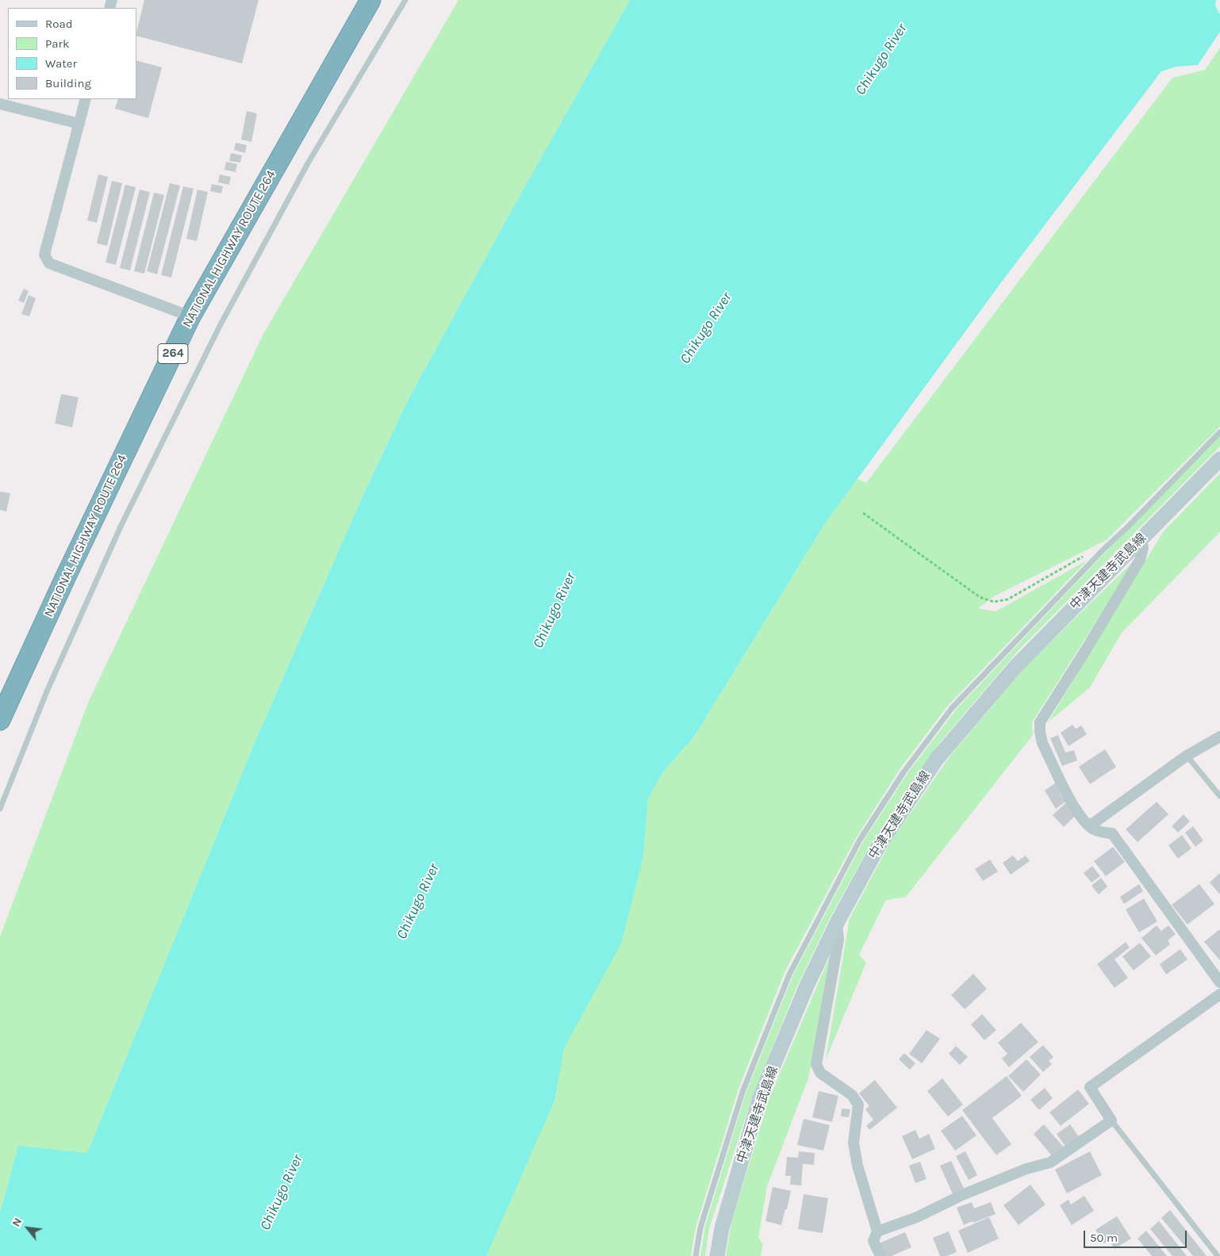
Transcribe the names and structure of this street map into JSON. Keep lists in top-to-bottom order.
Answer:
{
  "streets": {
    "highway": ["NATIONAL HIGHWAY ROUTE 264", "264"],
    "main road": ["中津天建寺武島線"]
  },
  "water": ["Chikugo River"],
  "legend": [
    "Road",
    "Park",
    "Water",
    "Building"
  ],
  "scale_bar": "50 m",
  "north": "top left"
}
